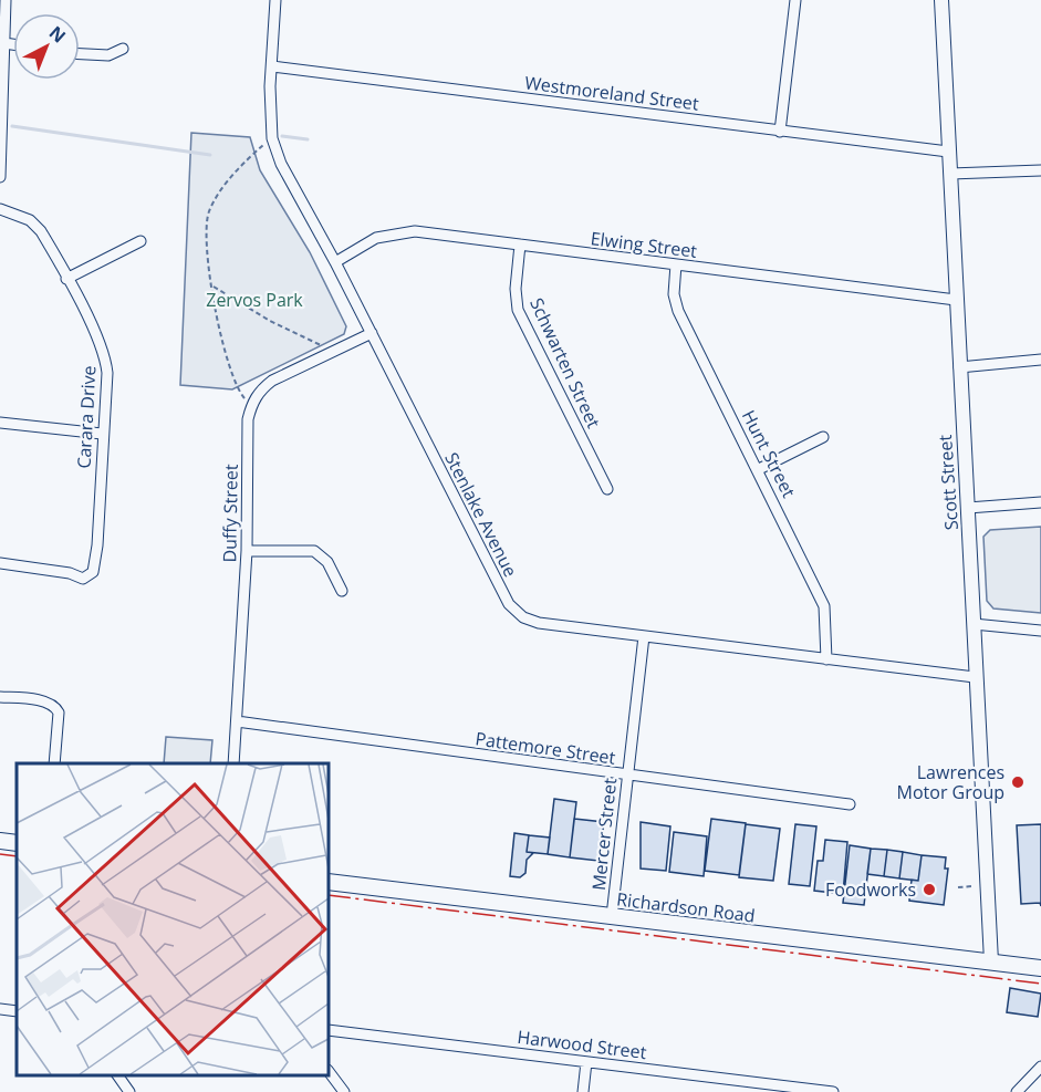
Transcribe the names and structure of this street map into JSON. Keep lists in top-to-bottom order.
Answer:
{
  "streets": {
    "main road": ["Richardson Road"],
    "street": [
      "Westmoreland Street",
      "Elwing Street",
      "Schwarten Street",
      "Carara Drive",
      "Hunt Street",
      "Scott Street",
      "Duffy Street",
      "Stenlake Avenue",
      "Pattemore Street",
      "Mercer Street",
      "Harwood Street"
    ]
  },
  "crossings": [
    ["Westmoreland Street", "Scott Street"],
    ["Westmoreland Street", "Stenlake Avenue"],
    ["Elwing Street", "Schwarten Street"],
    ["Elwing Street", "Hunt Street"],
    ["Elwing Street", "Scott Street"],
    ["Elwing Street", "Stenlake Avenue"],
    ["Hunt Street", "Stenlake Avenue"],
    ["Scott Street", "Stenlake Avenue"],
    ["Scott Street", "Richardson Road"],
    ["Duffy Street", "Pattemore Street"],
    ["Stenlake Avenue", "Mercer Street"],
    ["Pattemore Street", "Mercer Street"],
    ["Mercer Street", "Richardson Road"]
  ],
  "parks": ["Zervos Park"],
  "places": ["Lawrences Motor Group", "Foodworks"],
  "north": "top right"
}
